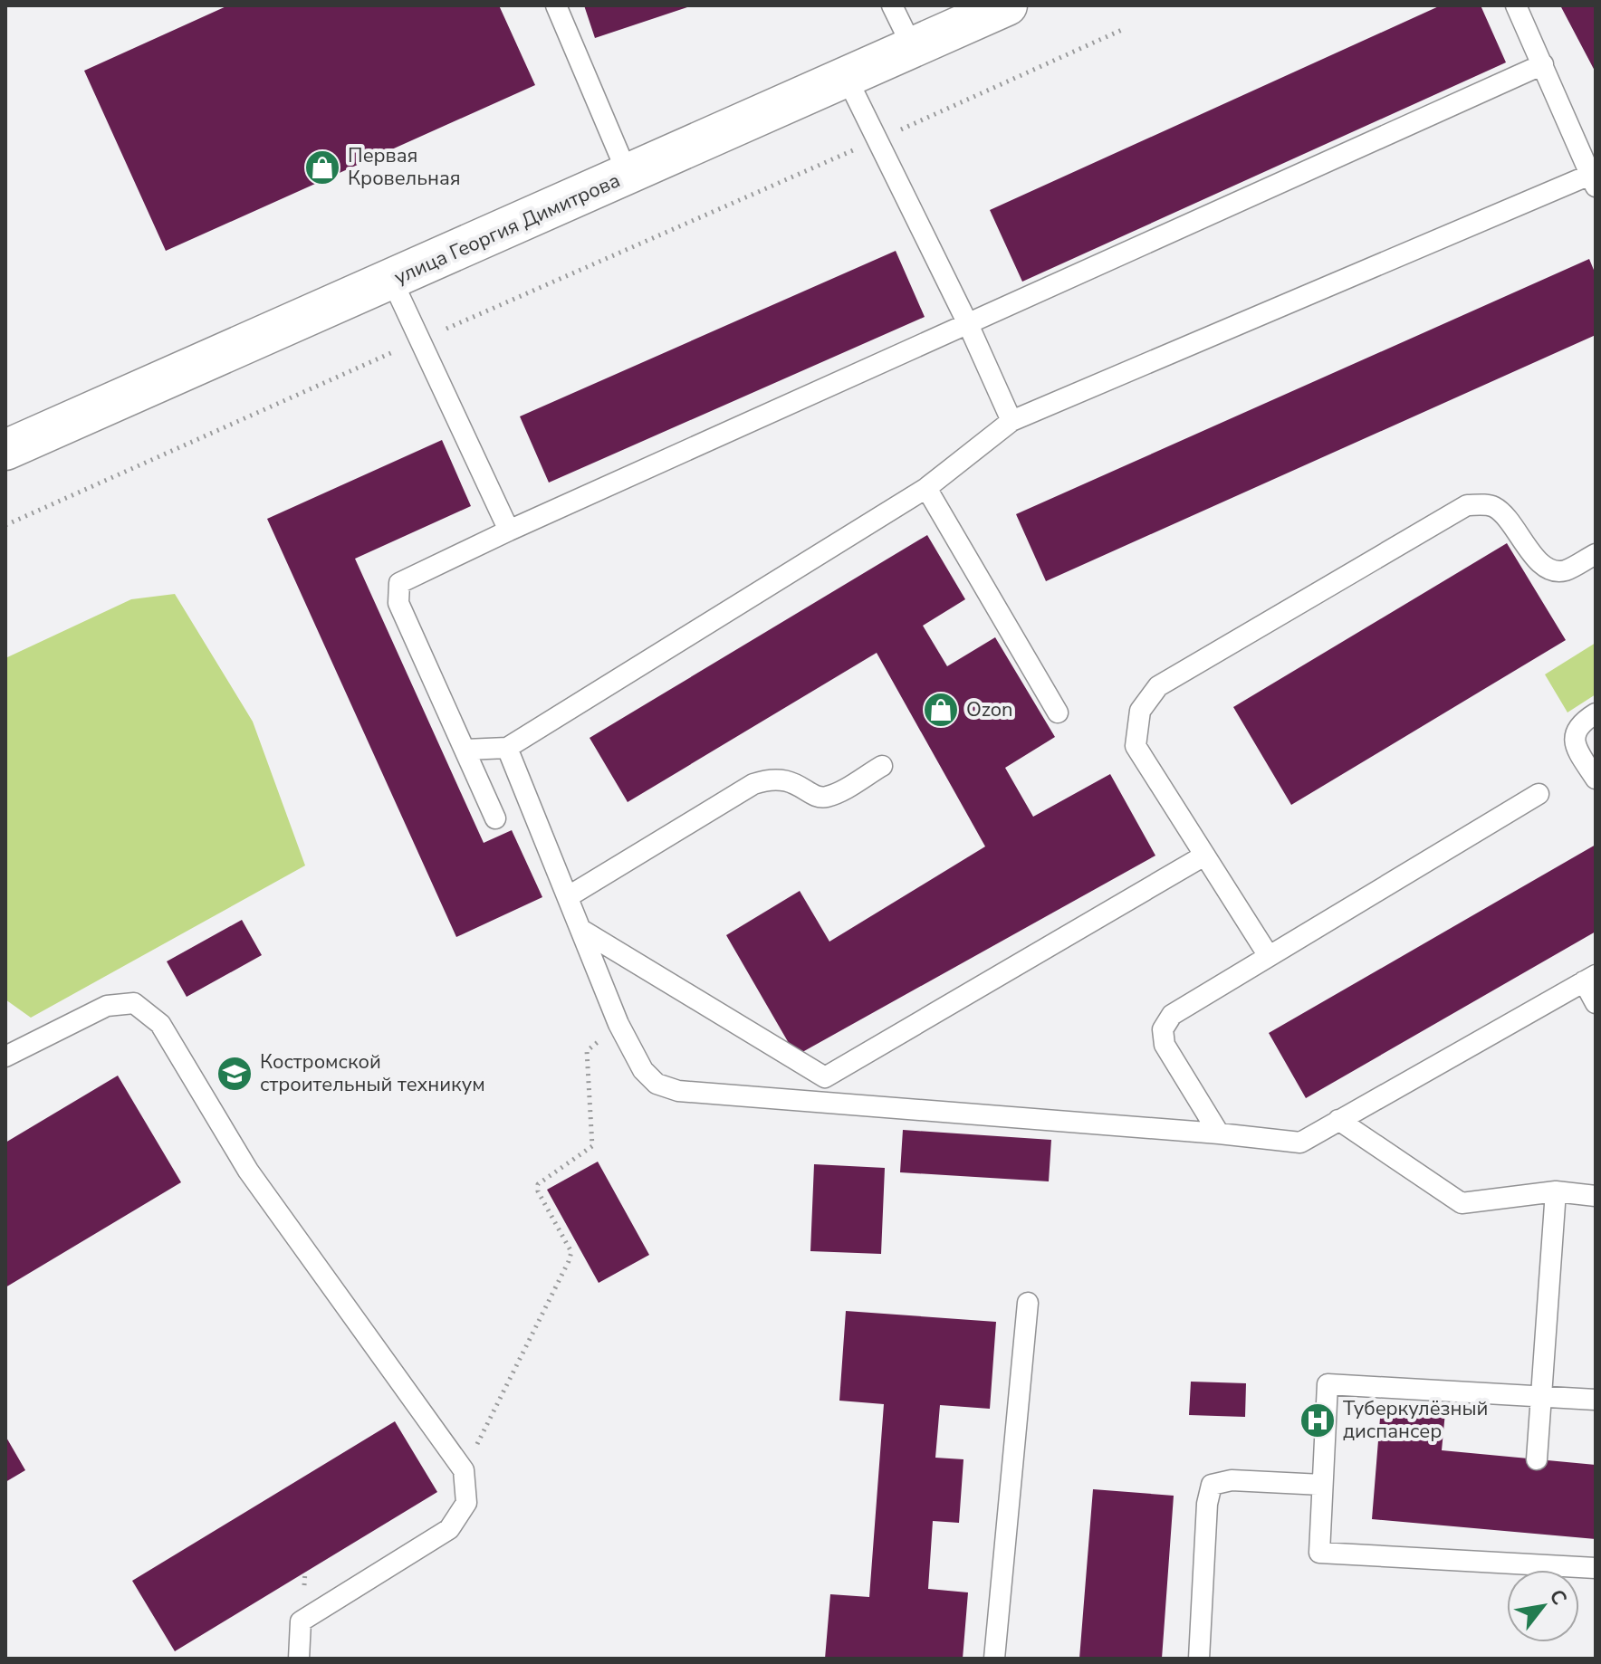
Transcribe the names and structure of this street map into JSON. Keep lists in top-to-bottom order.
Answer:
{
  "streets": {
    "main road": ["улица Георгия Димитрова"]
  },
  "places": {
    "shop": ["Первая Кровельная", "Ozon"],
    "school or university": ["Костромской строительный техникум"],
    "hospital": ["Туберкулёзный диспансер"]
  },
  "north": "top right"
}
